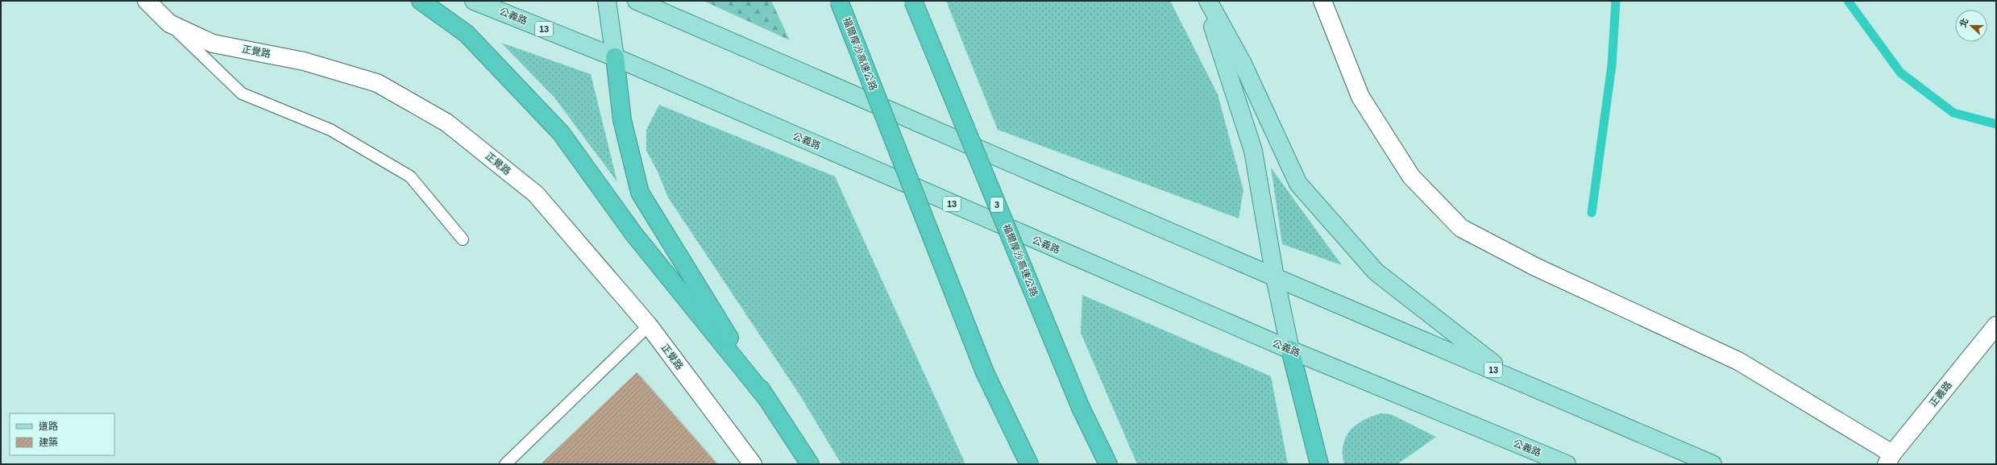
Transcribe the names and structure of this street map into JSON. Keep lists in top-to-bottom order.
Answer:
{
  "streets": {
    "highway": ["福爾摩沙高速公路", "3"],
    "main road": ["公義路", "13"],
    "street": ["正覺路", "正義路"]
  },
  "legend": ["道路", "建築"],
  "north": "left"
}
